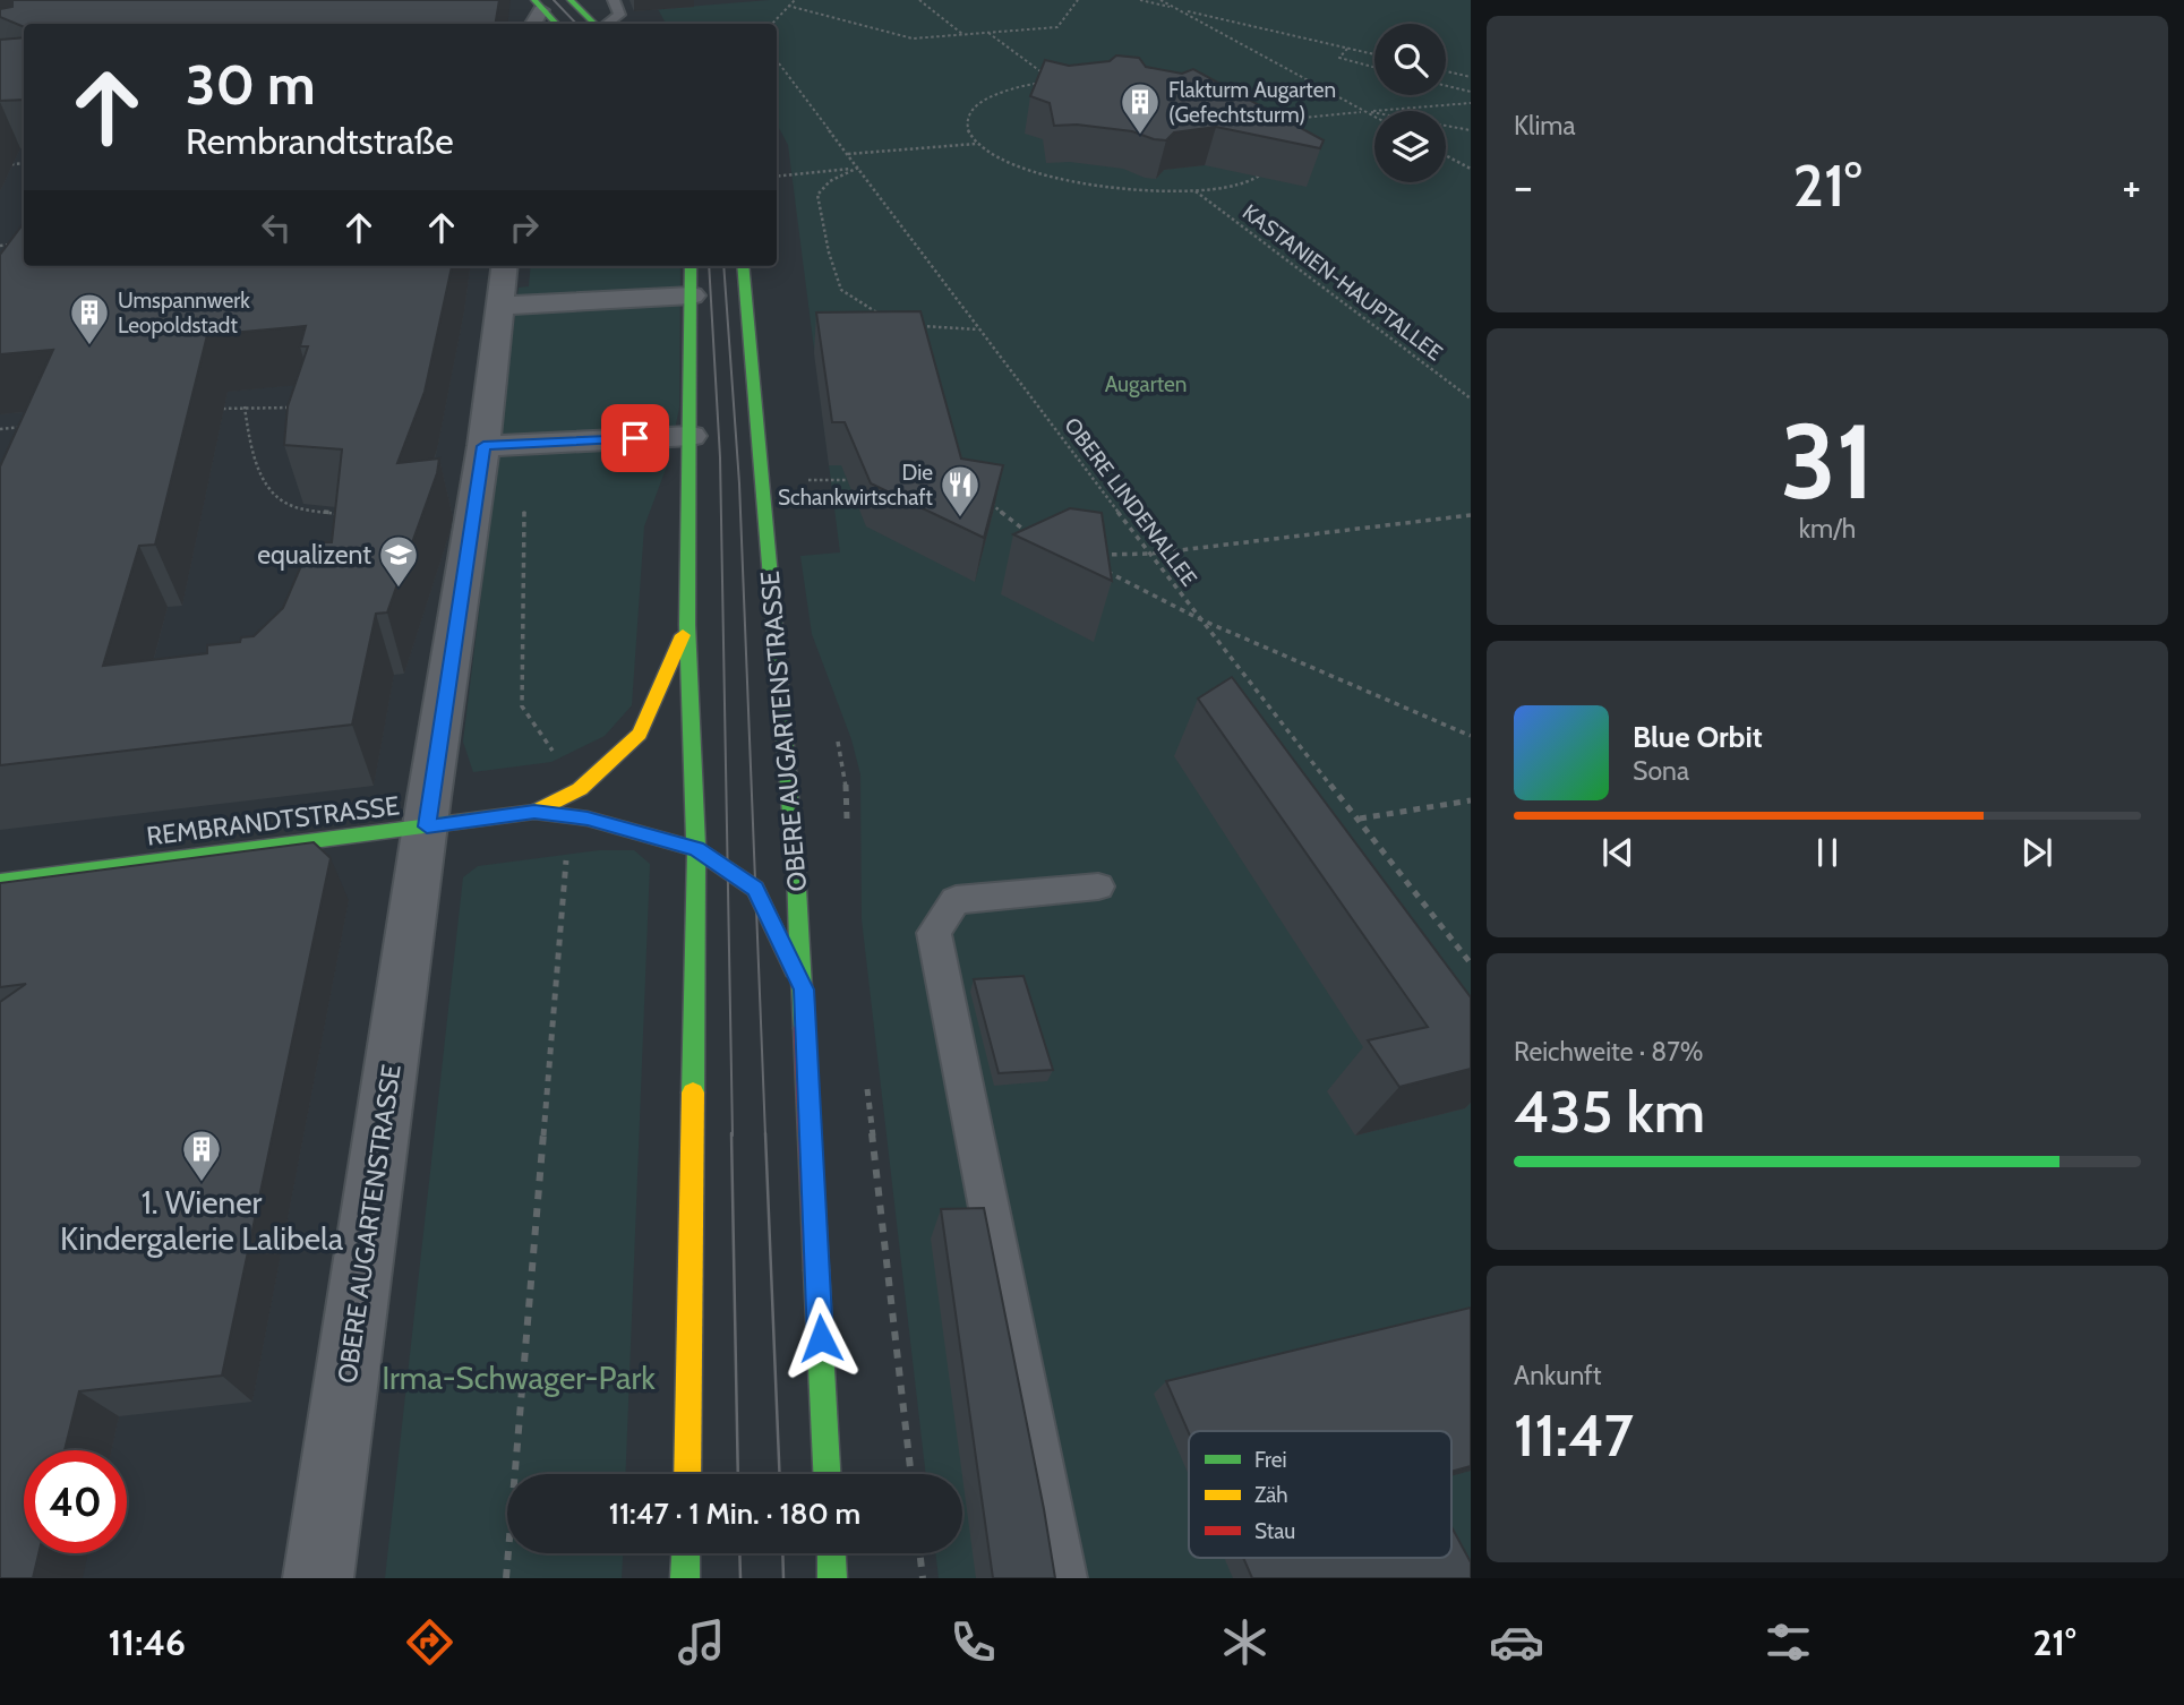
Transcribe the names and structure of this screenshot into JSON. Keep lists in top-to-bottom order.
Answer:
{
  "streets": {
    "street": ["OBERE AUGARTENSTRASSE", "REMBRANDTSTRASSE"],
    "path": ["KASTANIEN-HAUPTALLEE", "OBERE LINDENALLEE"]
  },
  "crossings": [
    ["OBERE AUGARTENSTRASSE", "REMBRANDTSTRASSE"]
  ],
  "parks": ["Augarten", "Irma-Schwager-Park"],
  "places": {
    "building": ["Flakturm Augarten (Gefechtsturm)", "Umspannwerk Leopoldstadt", "1. Wiener Kindergalerie Lalibela"],
    "restaurant": ["Die Schankwirtschaft"],
    "school or university": ["equalizent"]
  },
  "legend": ["Frei", "Zäh", "Stau"],
  "page": {
    "tile": [
      "Klima",
      ["31", "km/h"],
      ["Reichweite · 87%", "435 km"],
      ["Ankunft", "11:47"]
    ],
    "turn": ["30 m", "Rembrandtstraße"],
    "heat": ["−", "21°", "+"],
    "song": ["Blue Orbit", "Sona"],
    "limit": "40",
    "trip": "11:47 · 1 Min. · 180 m",
    "tabs": ["11:46", "21°"]
  }
}
